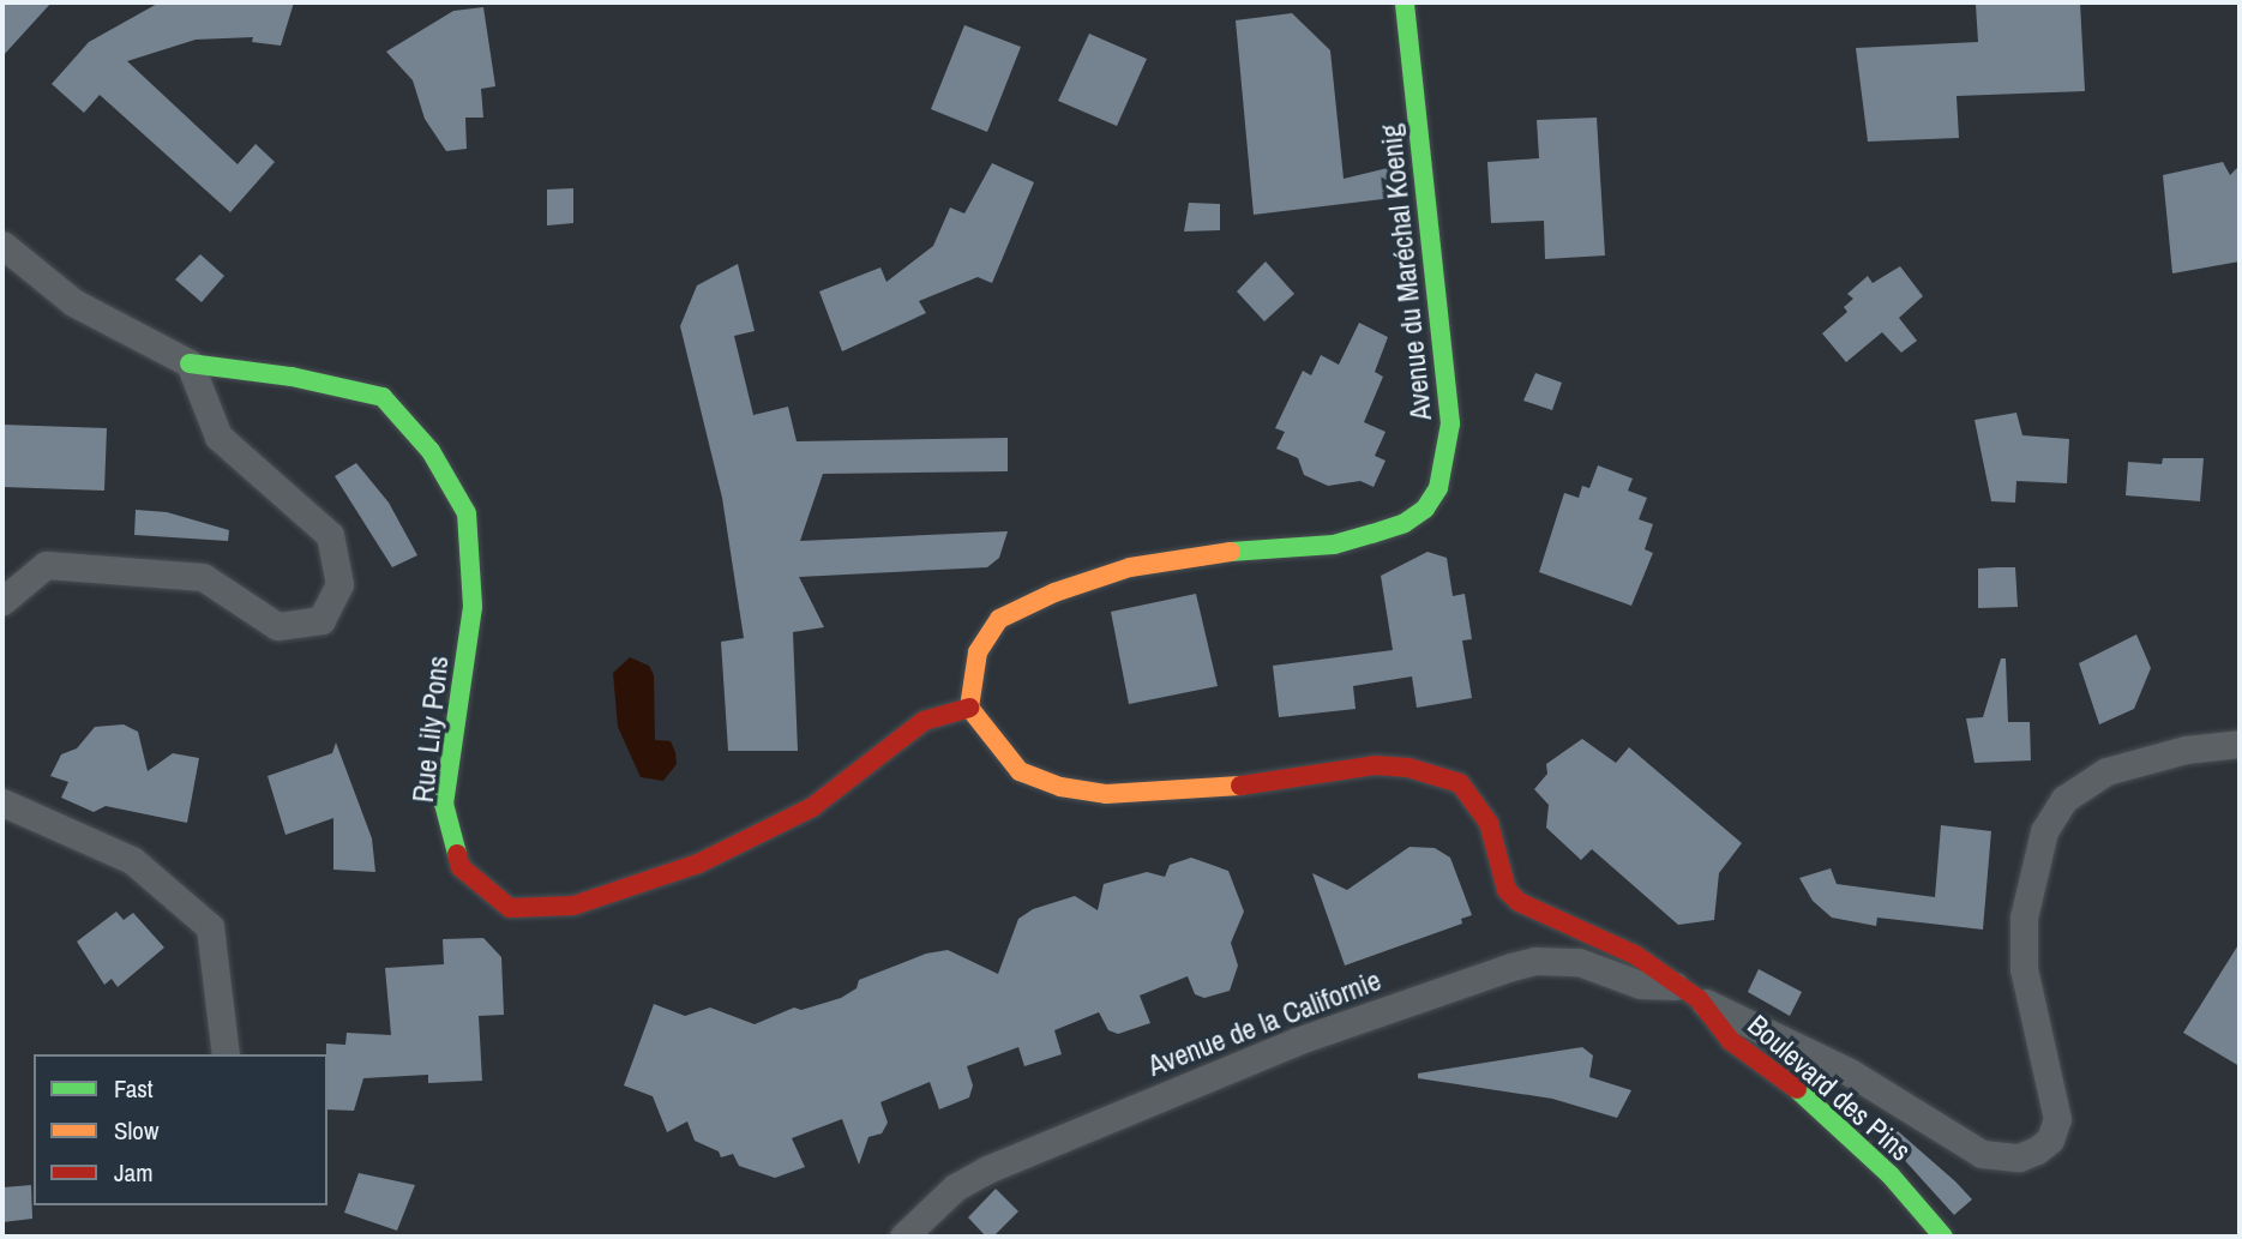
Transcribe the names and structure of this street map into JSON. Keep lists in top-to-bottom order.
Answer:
{
  "streets": {
    "street": [
      "Avenue du Maréchal Koenig",
      "Rue Lily Pons",
      "Avenue de la Californie",
      "Boulevard des Pins"
    ]
  },
  "crossings": [
    ["Avenue du Maréchal Koenig", "Rue Lily Pons"],
    ["Avenue de la Californie", "Boulevard des Pins"]
  ],
  "legend": ["Fast", "Slow", "Jam"]
}
